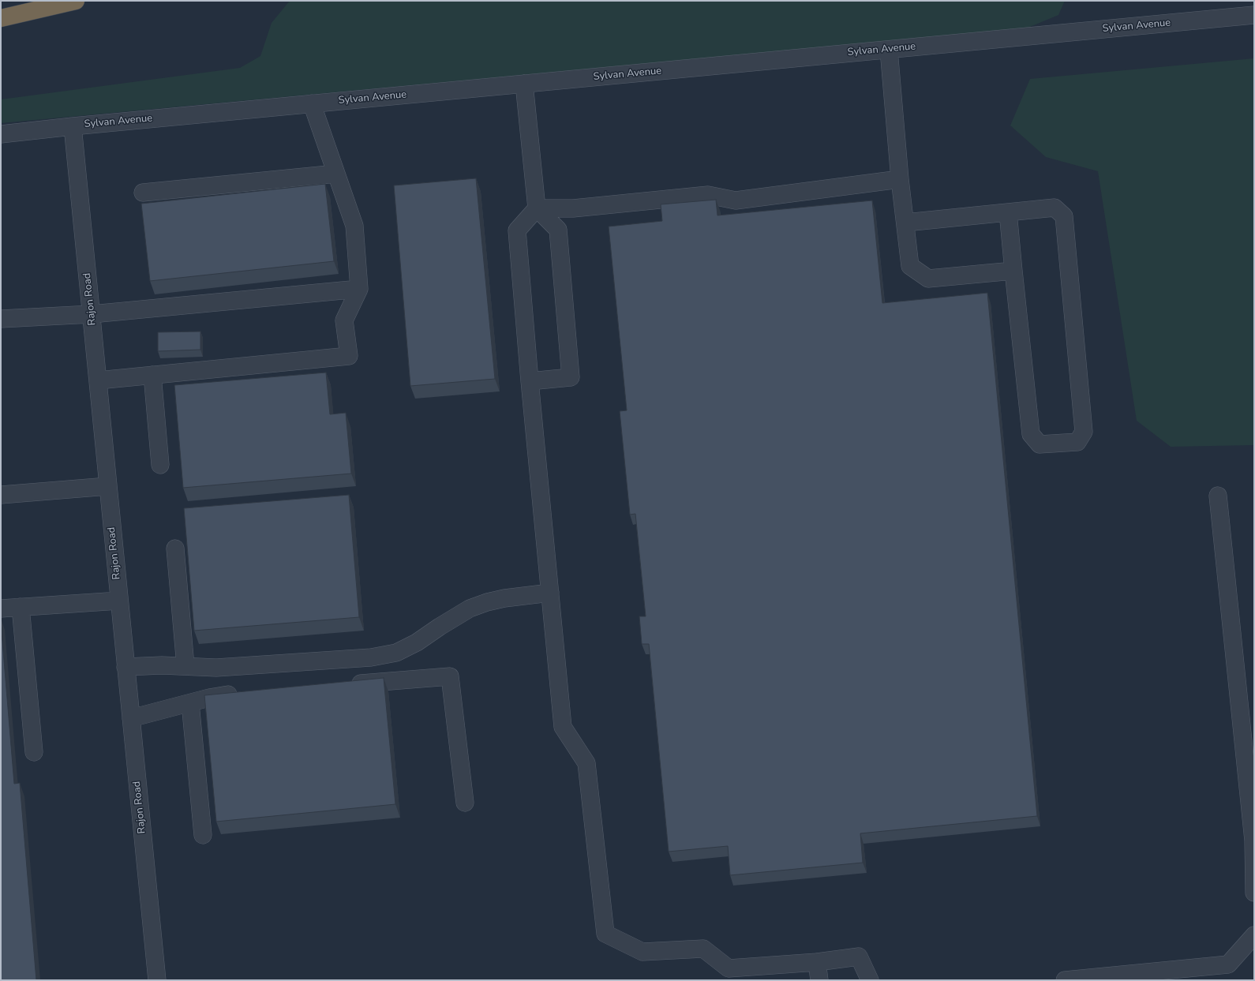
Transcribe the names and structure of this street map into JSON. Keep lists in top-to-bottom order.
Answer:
{
  "streets": {
    "street": ["Sylvan Avenue", "Rajon Road"]
  },
  "crossings": [
    ["Sylvan Avenue", "Rajon Road"]
  ]
}
